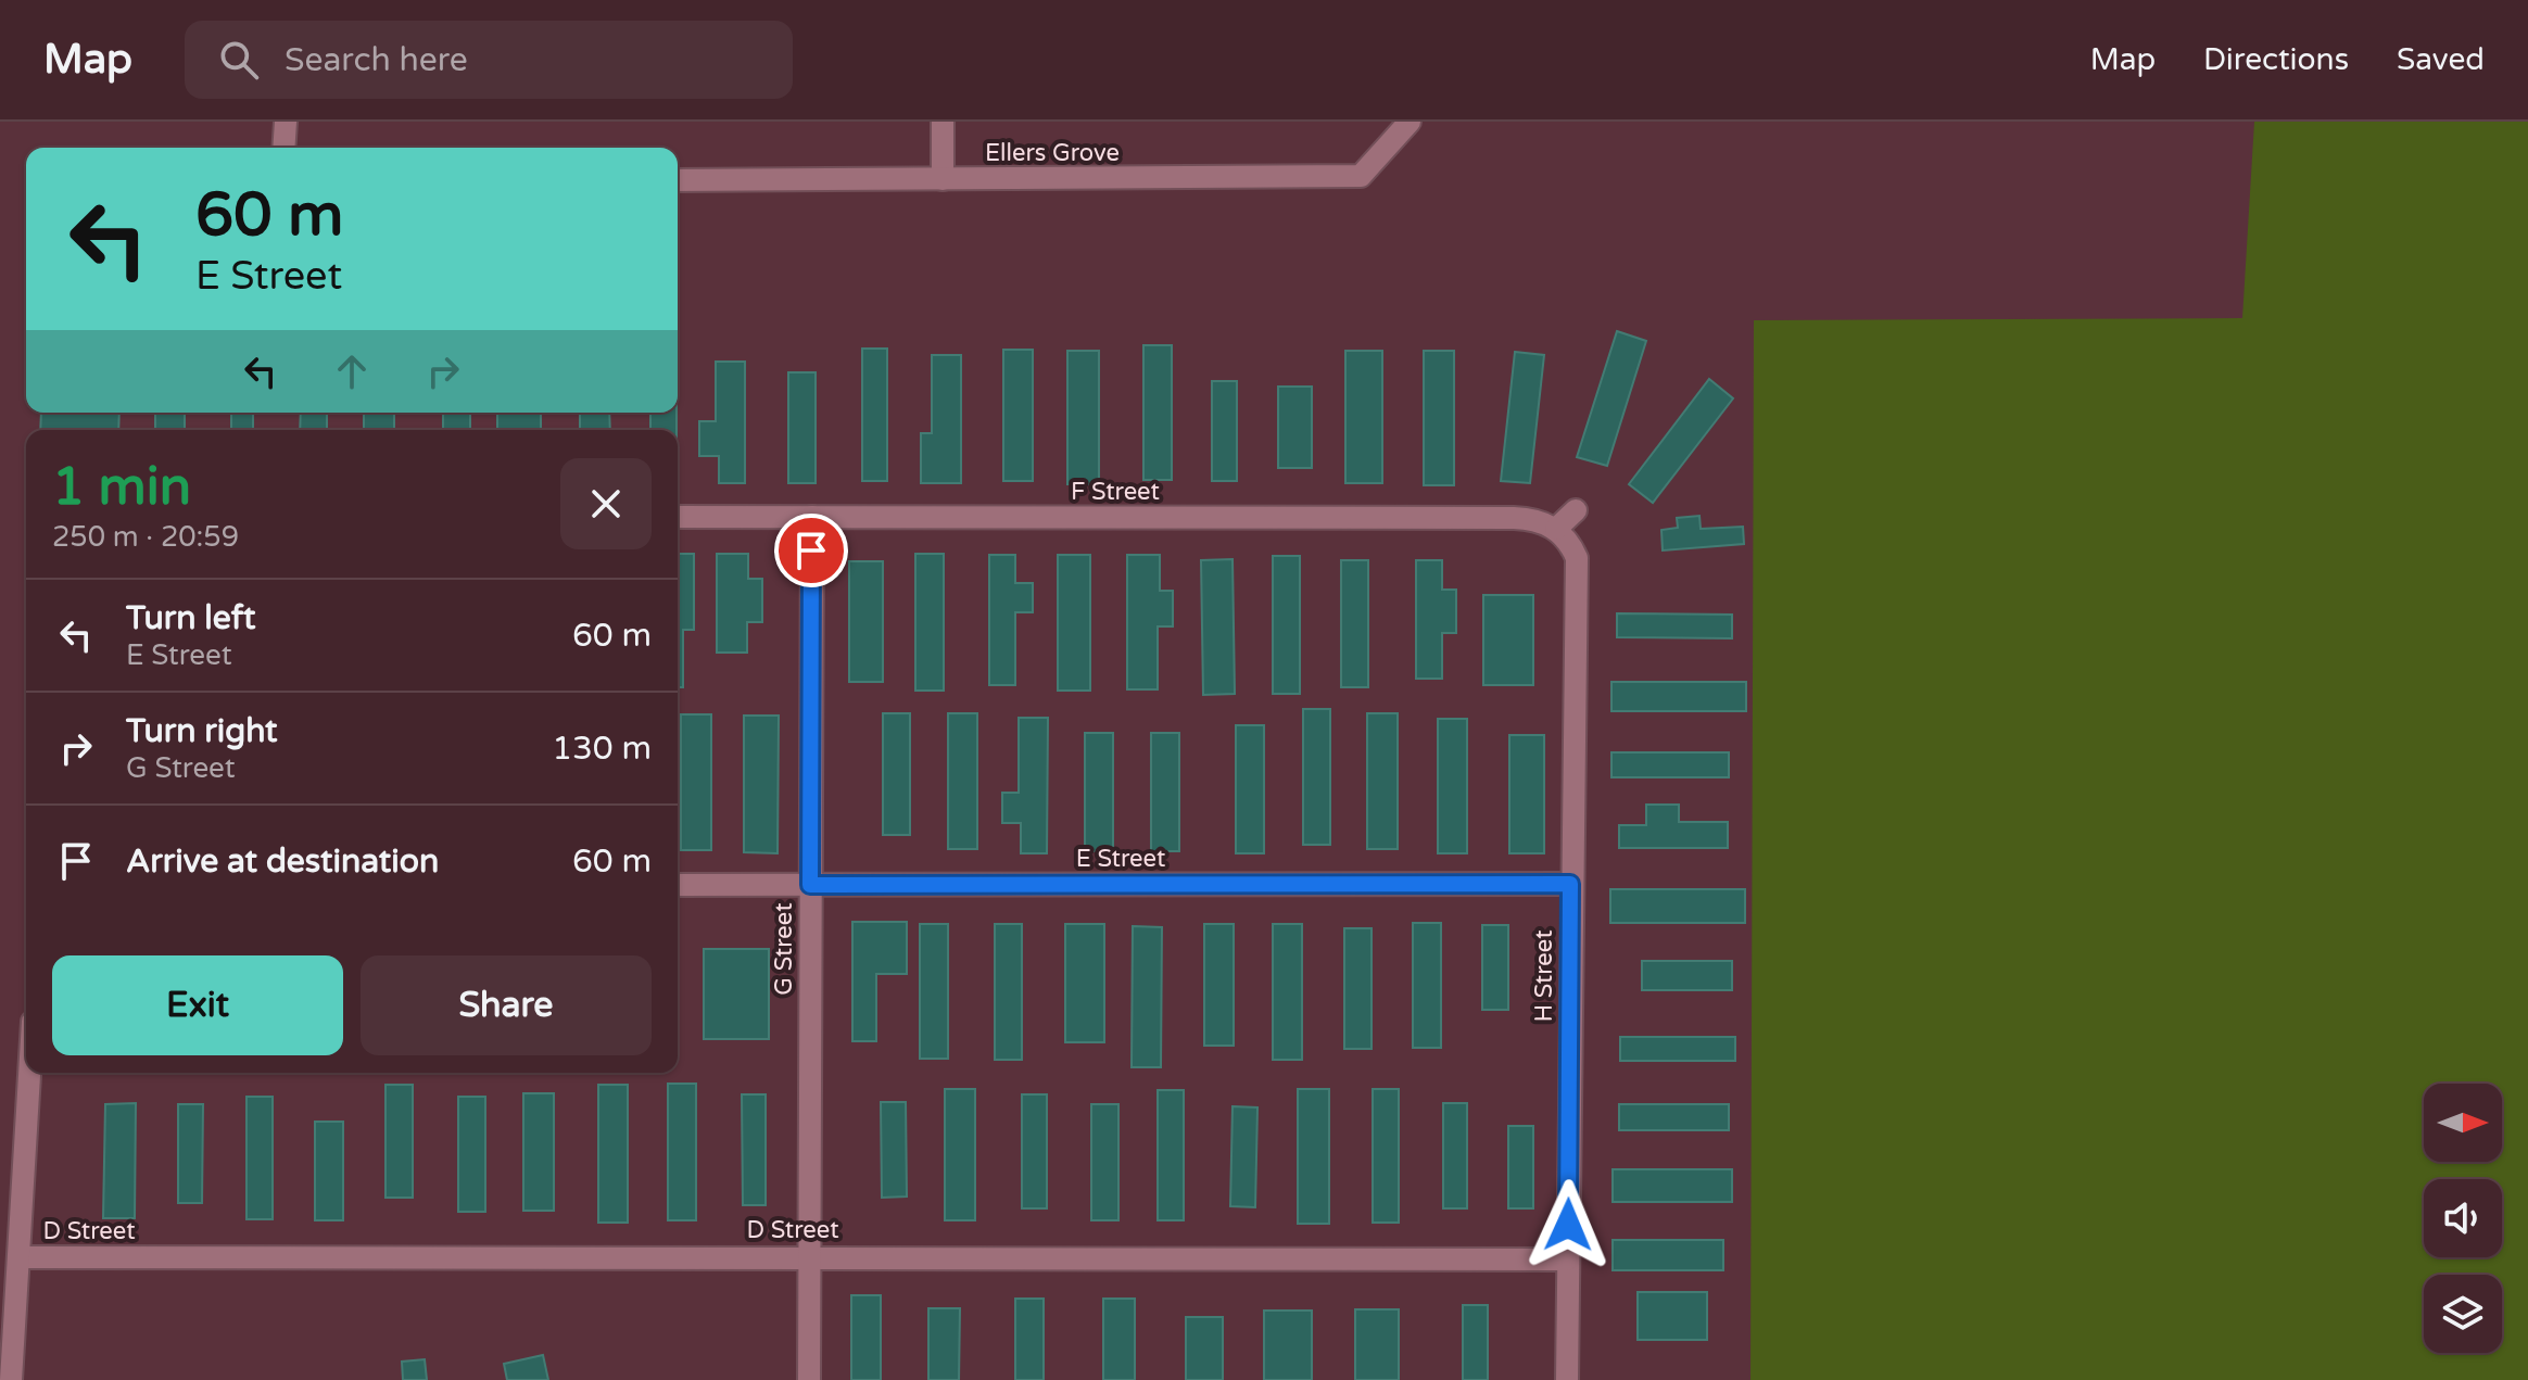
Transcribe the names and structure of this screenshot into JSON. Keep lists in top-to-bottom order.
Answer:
{
  "streets": {
    "street": [
      "Ellers Grove",
      "F Street",
      "E Street",
      "G Street",
      "H Street",
      "D Street"
    ]
  },
  "crossings": [
    ["F Street", "G Street"],
    ["F Street", "H Street"],
    ["E Street", "G Street"],
    ["E Street", "H Street"],
    ["G Street", "D Street"],
    ["H Street", "D Street"]
  ],
  "north": "right",
  "page": {
    "header": "Map",
    "search": "Search here",
    "nav": ["Map", "Directions", "Saved"],
    "turn": ["60 m", "E Street"],
    "heading": ["1 min", "250 m · 20:59"],
    "list": [
      {
        "name": "Turn left",
        "note": "E Street",
        "value": "60 m"
      },
      {
        "name": "Turn right",
        "note": "G Street",
        "value": "130 m"
      },
      {
        "name": "Arrive at destination",
        "value": "60 m"
      }
    ],
    "buttons": ["Exit", "Share"]
  }
}
